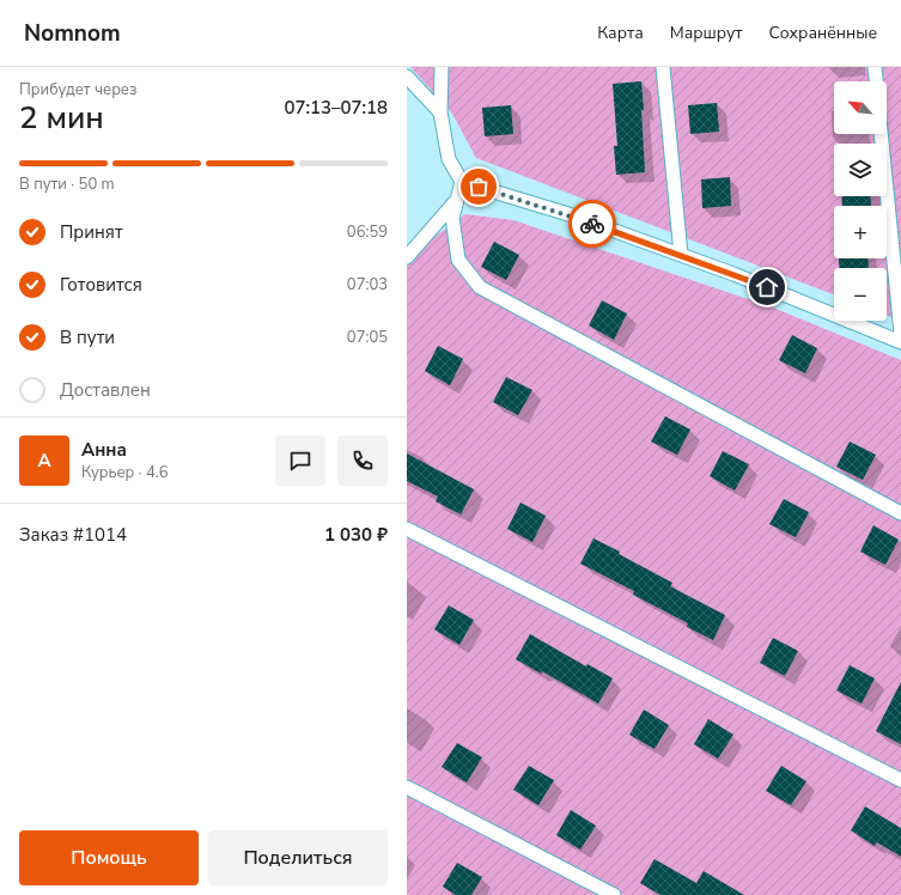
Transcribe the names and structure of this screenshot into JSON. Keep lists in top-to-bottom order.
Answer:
{
  "north": "top left",
  "page": {
    "header": "Nomnom",
    "nav": ["Карта", "Маршрут", "Сохранённые"],
    "heading": ["2 мин", "Прибудет через", "07:13–07:18"],
    "panel": [
      "Анна",
      "Курьер · 4.6",
      "Заказ #1014",
      "1 030 ₽"
    ],
    "map_buttons": ["+", "−"],
    "bar": "В пути · 50 m",
    "list": [
      ["Принят", "06:59"],
      ["Готовится", "07:03"],
      ["В пути", "07:05"],
      "Доставлен"
    ],
    "round": "А",
    "buttons": ["Помощь", "Поделиться"]
  }
}
